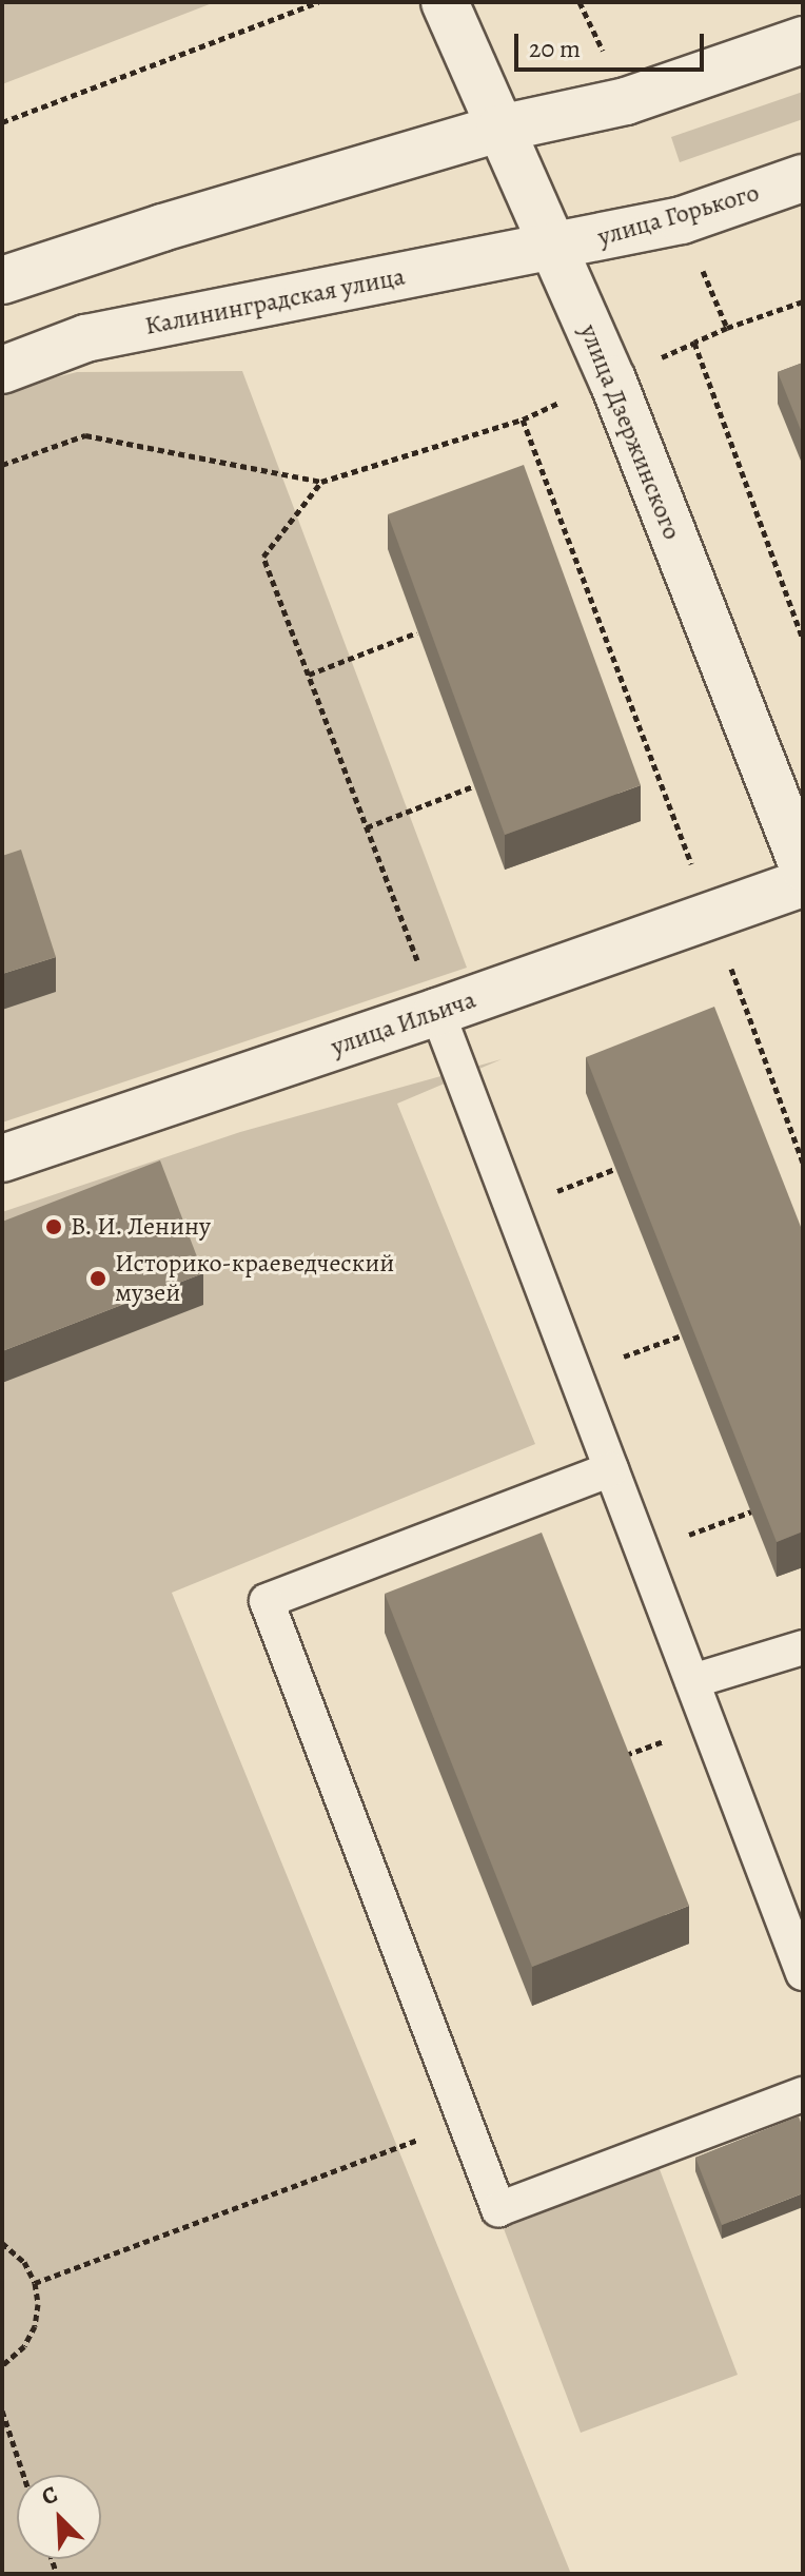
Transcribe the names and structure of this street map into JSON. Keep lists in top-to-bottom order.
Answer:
{
  "streets": {
    "street": [
      "улица Горького",
      "Калининградская улица",
      "улица Дзержинского",
      "улица Ильича"
    ]
  },
  "crossings": [
    ["улица Горького", "Калининградская улица"],
    ["улица Горького", "улица Дзержинского"],
    ["Калининградская улица", "улица Дзержинского"]
  ],
  "places": ["В. И. Ленину", "Историко-краеведческий музей"],
  "scale_bar": "20 m",
  "north": "top left"
}
